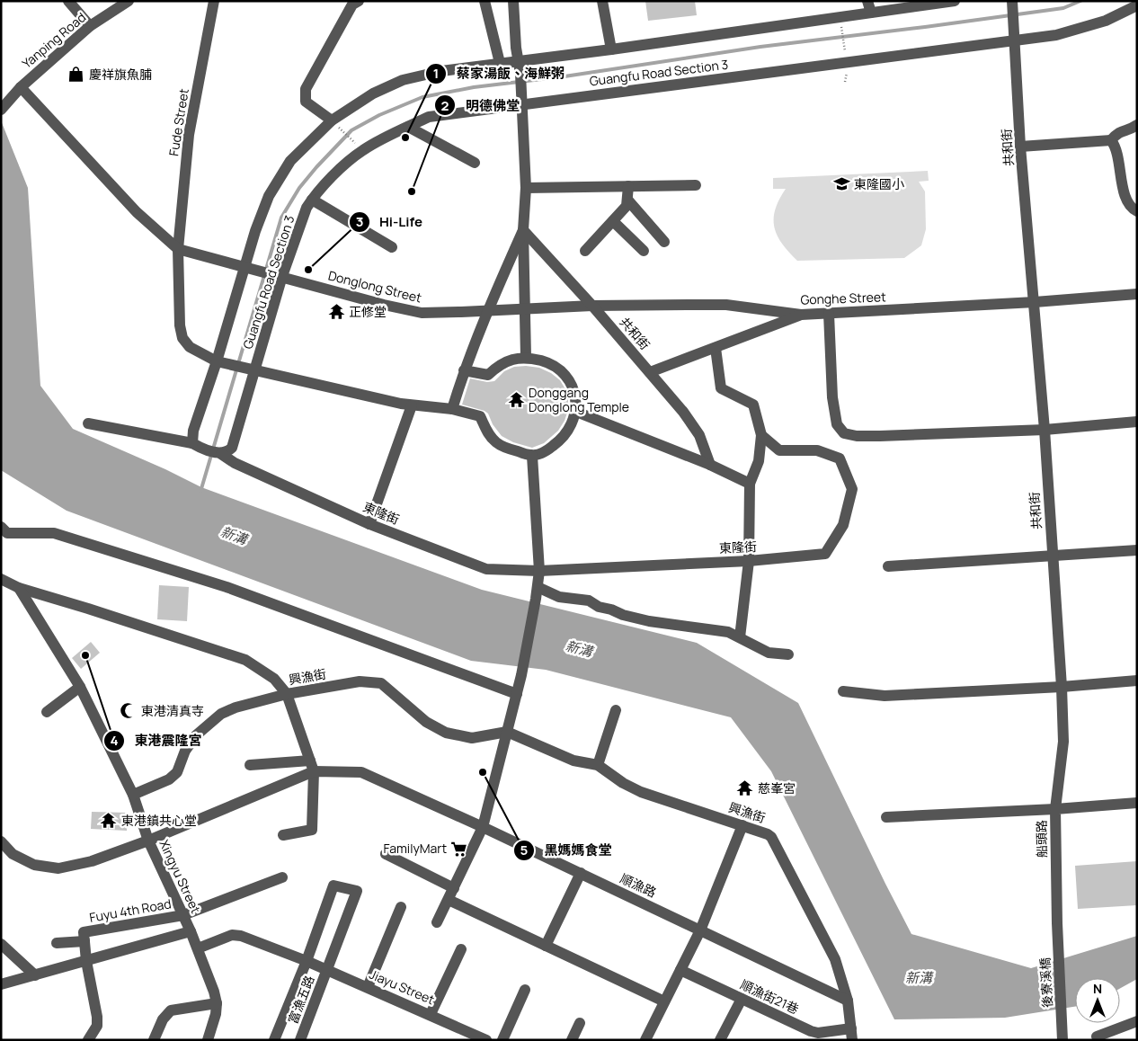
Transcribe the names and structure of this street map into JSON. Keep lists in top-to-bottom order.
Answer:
{
  "streets": {
    "street": [
      "Yanping Road",
      "Guangfu Road Section 3",
      "Fude Street",
      "共和街",
      "Donglong Street",
      "Gonghe Street",
      "東隆街",
      "興漁街",
      "船頭路",
      "Xingyu Street",
      "順漁路",
      "Fuyu 4th Road",
      "後寮溪橋",
      "Jiayu Street",
      "順漁街21巷",
      "富漁五路"
    ]
  },
  "crossings": [
    ["Guangfu Road Section 3", "Fude Street"],
    ["Guangfu Road Section 3", "共和街"],
    ["Guangfu Road Section 3", "Donglong Street"],
    ["Guangfu Road Section 3", "東隆街"],
    ["共和街", "Gonghe Street"],
    ["共和街", "船頭路"],
    ["Donglong Street", "Gonghe Street"],
    ["興漁街", "Xingyu Street"],
    ["興漁街", "順漁路"],
    ["興漁街", "順漁街21巷"],
    ["船頭路", "後寮溪橋"],
    ["Xingyu Street", "Fuyu 4th Road"],
    ["Xingyu Street", "Jiayu Street"],
    ["Jiayu Street", "富漁五路"]
  ],
  "water": ["新溝"],
  "places": {
    "shop": ["慶祥旗魚脯"],
    "other": [
      "蔡家湯飯、海鮮粥",
      "明德佛堂",
      "Hi-Life",
      "東港震隆宮",
      "黑媽媽食堂"
    ],
    "school or university": ["東隆國小"],
    "temple": [
      "正修堂",
      "Donggang Donglong Temple",
      "慈峯宮",
      "東港鎮共心堂"
    ],
    "mosque": ["東港清真寺"],
    "supermarket": ["FamilyMart"]
  },
  "north": "top"
}
